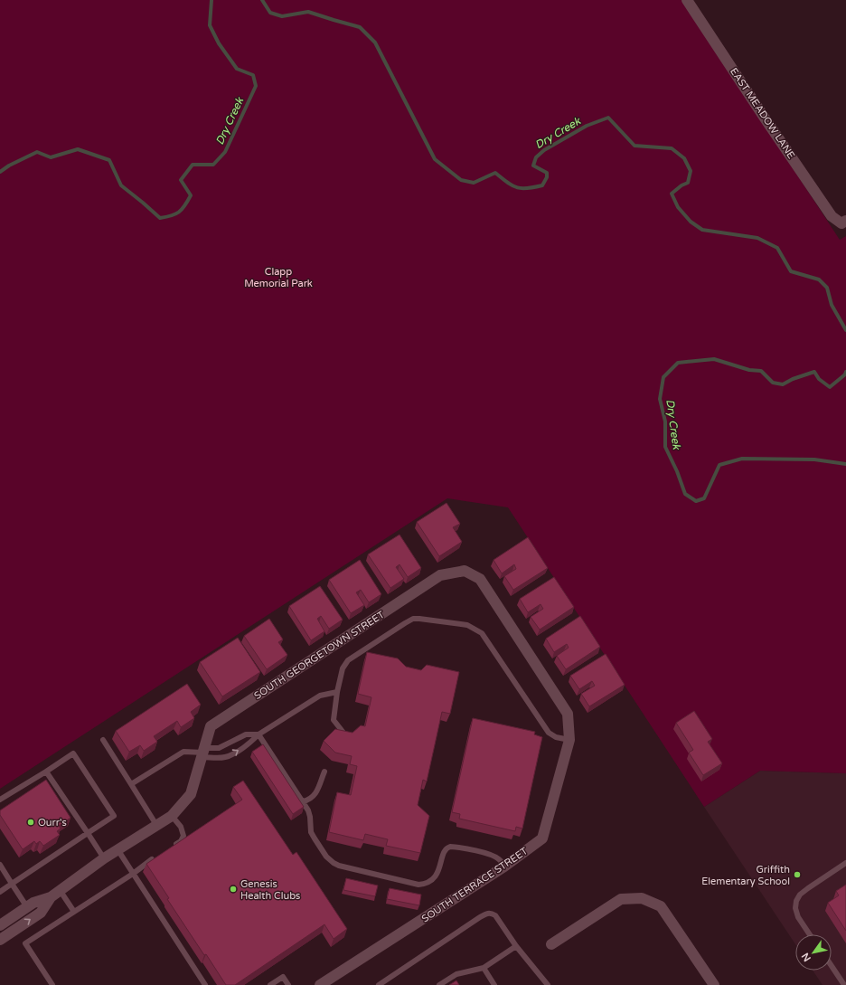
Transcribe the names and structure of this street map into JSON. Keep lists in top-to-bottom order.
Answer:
{
  "streets": {
    "street": ["EAST MEADOW LANE", "SOUTH GEORGETOWN STREET", "SOUTH TERRACE STREET"]
  },
  "crossings": [
    ["SOUTH GEORGETOWN STREET", "SOUTH TERRACE STREET"]
  ],
  "water": ["Dry Creek"],
  "parks": ["Clapp Memorial Park"],
  "places": ["Ourr's", "Griffith Elementary School", "Genesis Health Clubs"],
  "north": "bottom left"
}
